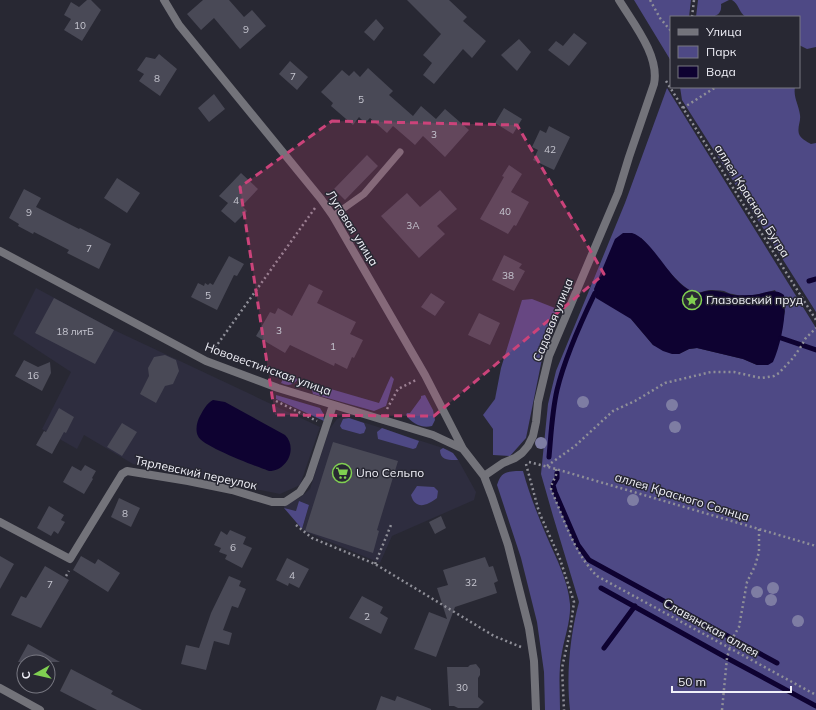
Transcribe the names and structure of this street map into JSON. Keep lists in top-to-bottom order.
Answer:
{
  "streets": {
    "street": [
      "Луговая улица",
      "Садовая улица",
      "Нововестинская улица",
      "Тярлевский переулок"
    ],
    "path": ["аллея Красного Бугра", "аллея Красного Солнца", "Славянская аллея"]
  },
  "crossings": [
    ["Луговая улица", "Нововестинская улица"],
    ["Садовая улица", "Нововестинская улица"],
    ["Нововестинская улица", "Тярлевский переулок"],
    ["аллея Красного Солнца", "Славянская аллея"]
  ],
  "places": {
    "place": ["Глазовский пруд"],
    "supermarket": ["Uno Сельпо"]
  },
  "house_numbers": [
    "10",
    "9",
    "7",
    "8",
    "5",
    "3",
    "42",
    "4",
    "40",
    "9",
    "3А",
    "7",
    "38",
    "5",
    "3",
    "18 литБ",
    "1",
    "16",
    "8",
    "6",
    "4",
    "32",
    "7",
    "2",
    "30"
  ],
  "legend": ["Улица", "Парк", "Вода"],
  "scale_bar": "50 m",
  "north": "left"
}
